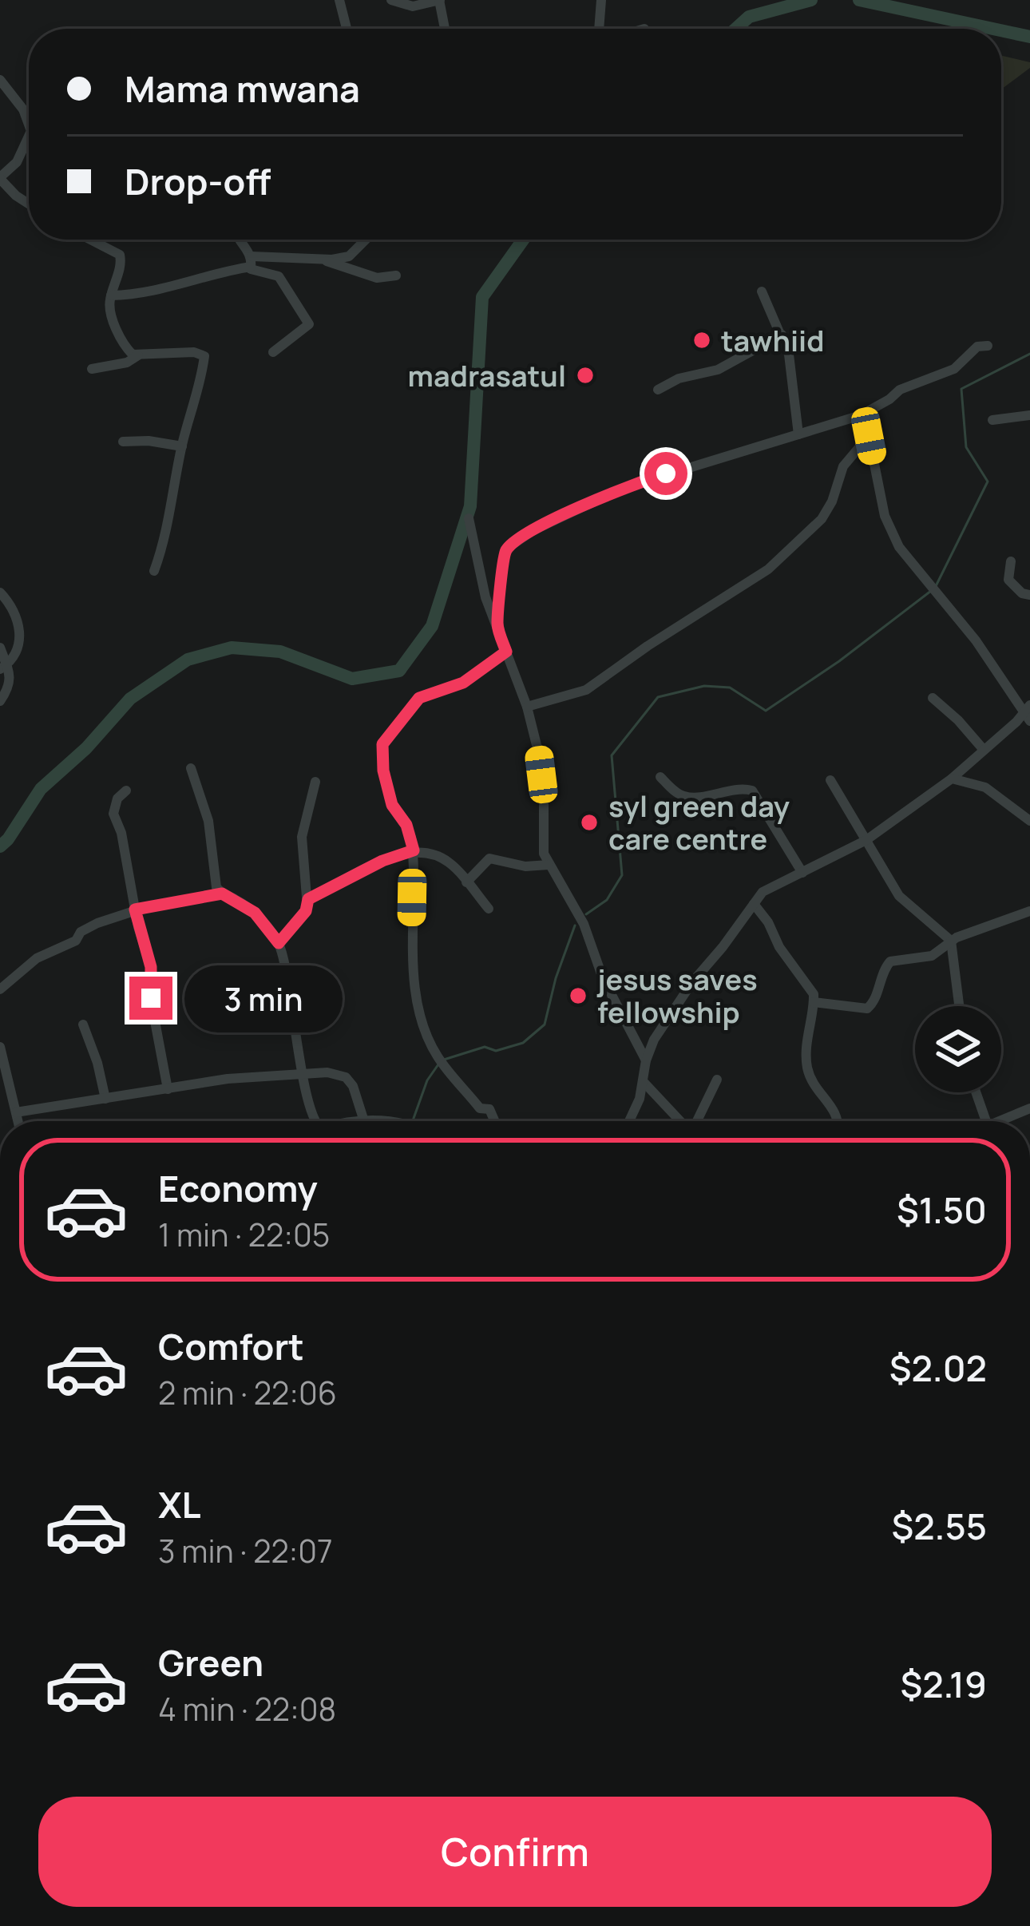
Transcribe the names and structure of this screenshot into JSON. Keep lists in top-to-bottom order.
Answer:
{
  "places": [
    "tawhiid",
    "madrasatul",
    "syl green day care centre",
    "jesus saves fellowship"
  ],
  "page": {
    "banner": ["Mama mwana", "Drop-off"],
    "bubble": "3 min",
    "list": [
      {
        "name": "Economy",
        "note": "1 min · 22:05",
        "value": "$1.50"
      },
      {
        "name": "Comfort",
        "note": "2 min · 22:06",
        "value": "$2.02"
      },
      {
        "name": "XL",
        "note": "3 min · 22:07",
        "value": "$2.55"
      },
      {
        "name": "Green",
        "note": "4 min · 22:08",
        "value": "$2.19"
      }
    ],
    "buttons": "Confirm"
  }
}
